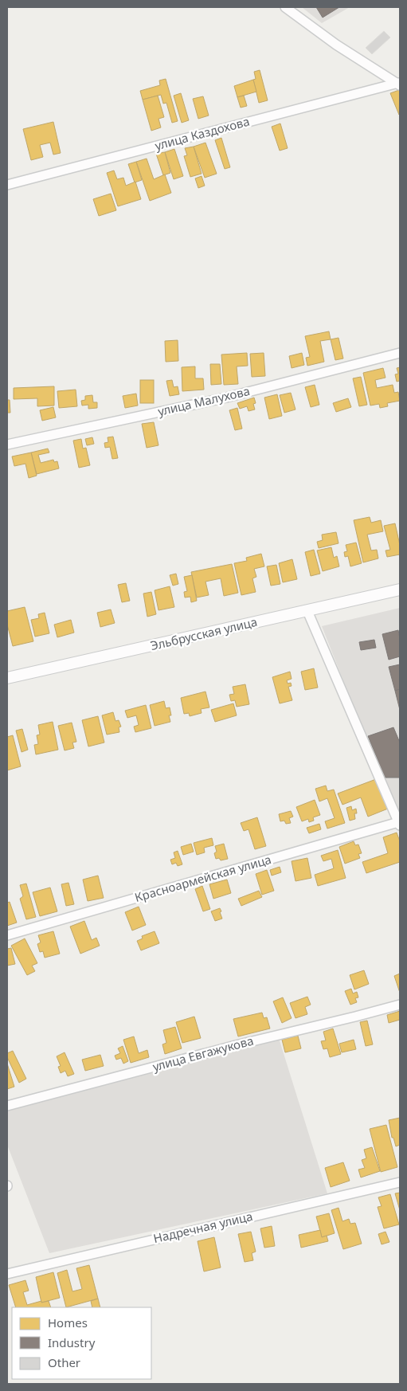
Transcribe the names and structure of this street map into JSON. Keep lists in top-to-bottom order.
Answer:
{
  "streets": {
    "street": [
      "улица Каздохова",
      "улица Малухова",
      "Эльбрусская улица",
      "Красноармейская улица",
      "улица Евгажукова",
      "Надречная улица"
    ]
  },
  "legend": ["Homes", "Industry", "Other"]
}
